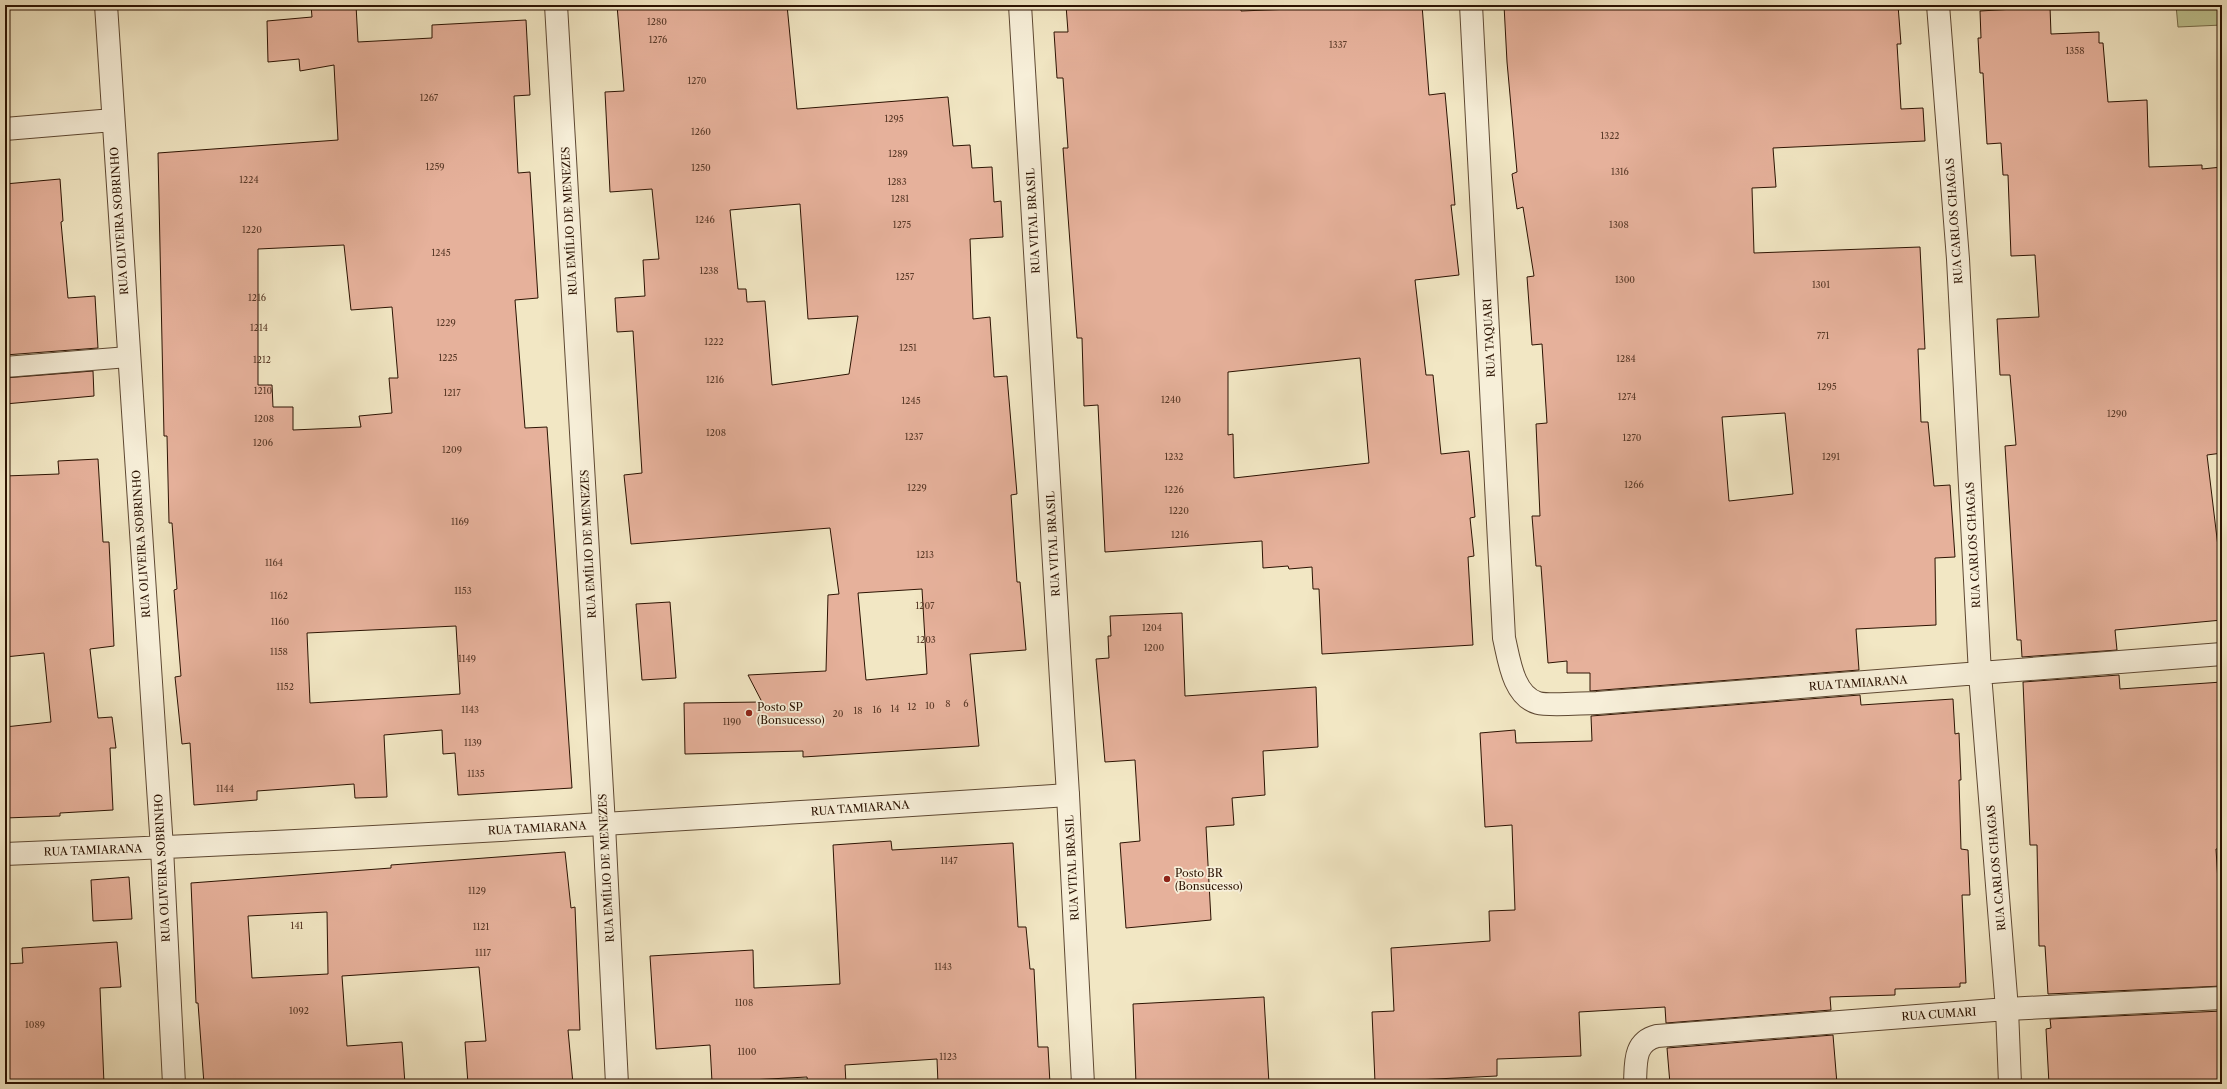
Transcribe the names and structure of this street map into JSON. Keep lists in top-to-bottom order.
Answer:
{
  "streets": {
    "street": [
      "RUA OLIVEIRA SOBRINHO",
      "RUA EMÍLIO DE MENEZES",
      "RUA VITAL BRASIL",
      "RUA CARLOS CHAGAS",
      "RUA TAQUARI",
      "RUA TAMIARANA",
      "RUA CUMARI"
    ]
  },
  "crossings": [
    ["RUA OLIVEIRA SOBRINHO", "RUA TAMIARANA"],
    ["RUA EMÍLIO DE MENEZES", "RUA TAMIARANA"],
    ["RUA VITAL BRASIL", "RUA TAMIARANA"],
    ["RUA CARLOS CHAGAS", "RUA TAMIARANA"],
    ["RUA CARLOS CHAGAS", "RUA CUMARI"],
    ["RUA TAQUARI", "RUA TAMIARANA"]
  ],
  "places": ["Posto SP (Bonsucesso)", "Posto BR (Bonsucesso)"],
  "house_numbers": [
    "1280",
    "1276",
    "1337",
    "1358",
    "1270",
    "1267",
    "1295",
    "1260",
    "1322",
    "1289",
    "1259",
    "1250",
    "1316",
    "1224",
    "1283",
    "1281",
    "1246",
    "1275",
    "1308",
    "1220",
    "1245",
    "1238",
    "1257",
    "1300",
    "1301",
    "1216",
    "1229",
    "1214",
    "771",
    "1222",
    "1251",
    "1225",
    "1284",
    "1212",
    "1216",
    "1295",
    "1210",
    "1217",
    "1274",
    "1240",
    "1245",
    "1290",
    "1208",
    "1208",
    "1237",
    "1270",
    "1206",
    "1209",
    "1232",
    "1291",
    "1266",
    "1229",
    "1226",
    "1220",
    "1169",
    "1216",
    "1213",
    "1164",
    "1153",
    "1162",
    "1207",
    "1160",
    "1204",
    "1203",
    "1200",
    "1158",
    "1149",
    "1152",
    "8",
    "6",
    "10",
    "12",
    "14",
    "1143",
    "16",
    "18",
    "20",
    "1190",
    "1139",
    "1135",
    "1144",
    "1147",
    "1129",
    "141",
    "1121",
    "1117",
    "1143",
    "1108",
    "1092",
    "1089",
    "1100",
    "1123"
  ]
}
